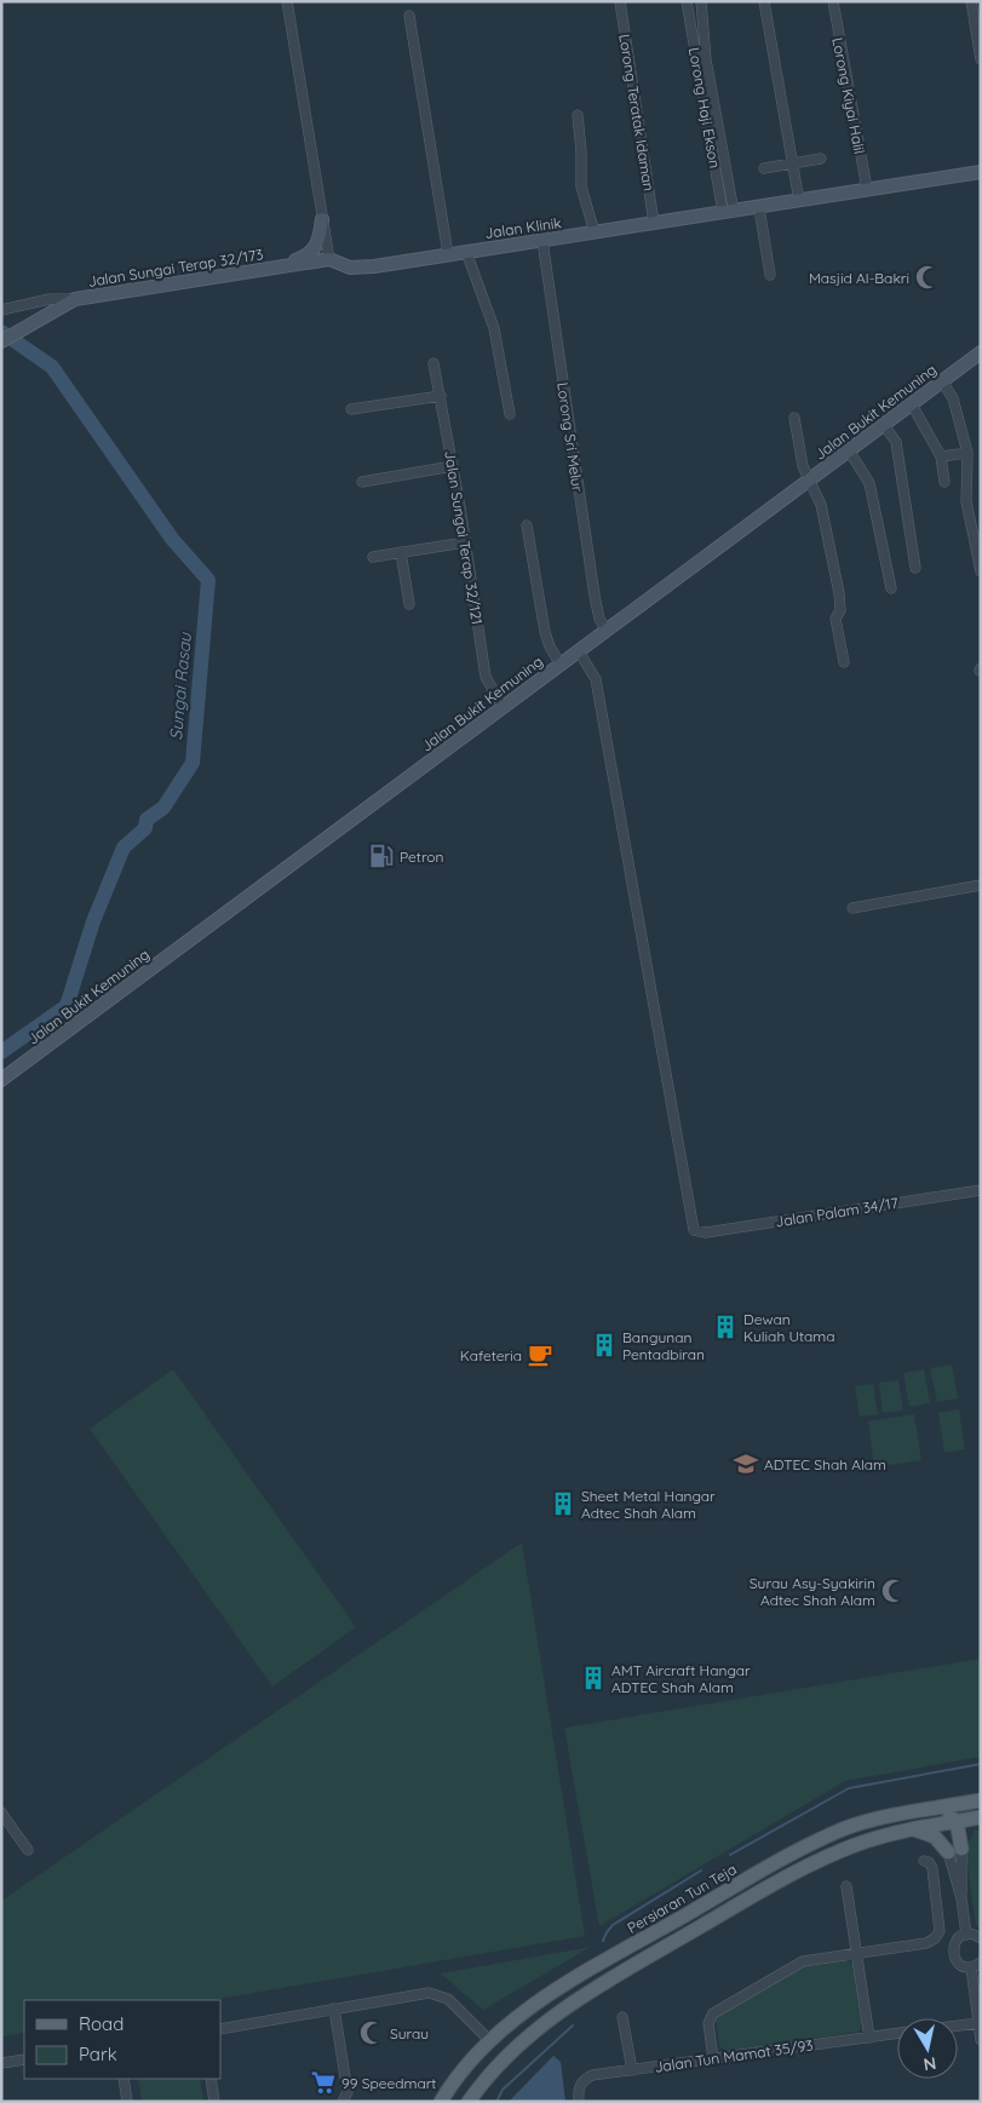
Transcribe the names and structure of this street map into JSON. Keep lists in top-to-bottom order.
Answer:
{
  "streets": {
    "main road": [
      "Jalan Klinik",
      "Jalan Sungai Terap 32/173",
      "Jalan Bukit Kemuning",
      "Persiaran Tun Teja"
    ],
    "street": [
      "Lorong Kiyai Halil",
      "Lorong Haji Ekson",
      "Lorong Teratak Idaman",
      "Lorong Sri Melur",
      "Jalan Sungai Terap 32/121",
      "Jalan Palam 34/17",
      "Jalan Tun Mamat 35/93"
    ]
  },
  "crossings": [
    ["Lorong Kiyai Halil", "Jalan Klinik"],
    ["Lorong Haji Ekson", "Jalan Klinik"],
    ["Lorong Teratak Idaman", "Jalan Klinik"],
    ["Jalan Klinik", "Jalan Sungai Terap 32/173"],
    ["Jalan Klinik", "Lorong Sri Melur"],
    ["Jalan Bukit Kemuning", "Lorong Sri Melur"],
    ["Jalan Bukit Kemuning", "Jalan Sungai Terap 32/121"],
    ["Jalan Bukit Kemuning", "Jalan Palam 34/17"]
  ],
  "water": ["Sungai Rasau"],
  "places": {
    "mosque": ["Masjid Al-Bakri", "Surau Asy-Syakirin Adtec Shah Alam", "Surau"],
    "fuel station": ["Petron"],
    "building": [
      "Dewan Kuliah Utama",
      "Bangunan Pentadbiran",
      "Sheet Metal Hangar Adtec Shah Alam",
      "AMT Aircraft Hangar ADTEC Shah Alam"
    ],
    "cafe": ["Kafeteria"],
    "school or university": ["ADTEC Shah Alam"],
    "supermarket": ["99 Speedmart"]
  },
  "legend": ["Road", "Park"],
  "north": "bottom"
}
